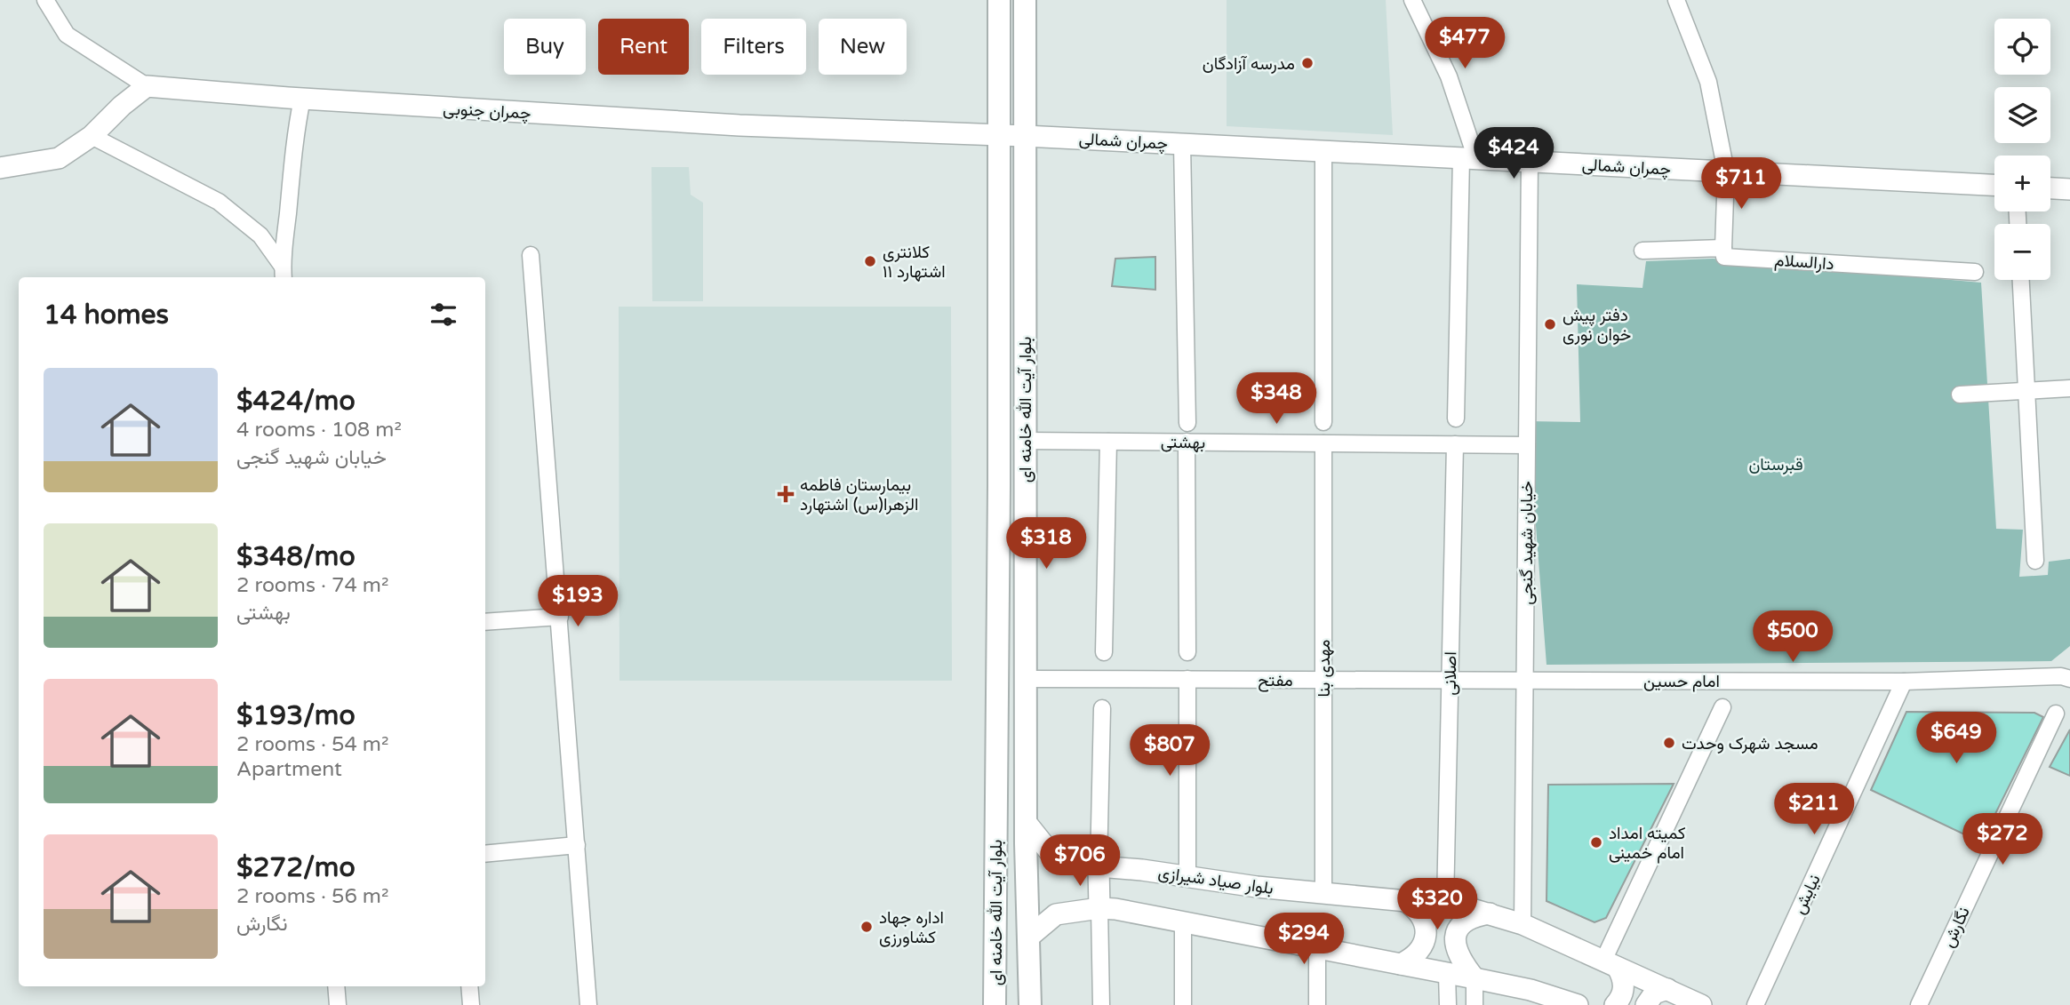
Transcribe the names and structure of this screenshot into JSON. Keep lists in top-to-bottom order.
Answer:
{
  "streets": {
    "main road": ["بلوار آیت الله خامنه ای"],
    "street": [
      "چمران جنوبی",
      "چمران شمالی",
      "دارالسلام",
      "بهشتی",
      "خیابان شهید گنجی",
      "مهدی بنا",
      "اصلانی",
      "مفتح",
      "امام حسین",
      "بلوار صیاد شیرازی",
      "نیایش",
      "نگارش"
    ]
  },
  "crossings": [
    ["چمران جنوبی", "چمران شمالی"],
    ["چمران جنوبی", "بلوار آیت الله خامنه ای"],
    ["چمران شمالی", "بلوار آیت الله خامنه ای"],
    ["چمران شمالی", "خیابان شهید گنجی"],
    ["بلوار آیت الله خامنه ای", "بهشتی"],
    ["بلوار آیت الله خامنه ای", "مفتح"],
    ["بلوار آیت الله خامنه ای", "بلوار صیاد شیرازی"],
    ["بهشتی", "خیابان شهید گنجی"],
    ["بهشتی", "مهدی بنا"],
    ["بهشتی", "اصلانی"],
    ["خیابان شهید گنجی", "مفتح"],
    ["خیابان شهید گنجی", "امام حسین"],
    ["خیابان شهید گنجی", "بلوار صیاد شیرازی"],
    ["مهدی بنا", "مفتح"],
    ["مهدی بنا", "بلوار صیاد شیرازی"],
    ["اصلانی", "مفتح"],
    ["اصلانی", "بلوار صیاد شیرازی"],
    ["مفتح", "امام حسین"],
    ["امام حسین", "نیایش"]
  ],
  "parks": ["قبرستان"],
  "places": {
    "other": [
      "مدرسه آزادگان",
      "کلانتری ۱۱ اشتهارد",
      "دفتر پیش خوان نوری",
      "مسجد شهرک وحدت",
      "کمیته امداد امام خمینی",
      "اداره جهاد کشاورزی"
    ],
    "health": ["بیمارستان فاطمه الزهرا(س) اشتهارد"]
  },
  "page": {
    "price": [
      "$477",
      "$424",
      "$711",
      "$348",
      "$318",
      "$193",
      "$500",
      "$649",
      "$807",
      "$211",
      "$272",
      "$706",
      "$320",
      "$294"
    ],
    "map_buttons": ["+", "−"],
    "chip": [
      "Buy",
      "Rent",
      "Filters",
      "New"
    ],
    "heading": "14 homes",
    "list": [
      {
        "name": "$424/mo",
        "note": "4 rooms · 108 m² · خیابان شهید گنجی"
      },
      {
        "name": "$348/mo",
        "note": "2 rooms · 74 m² · بهشتی"
      },
      {
        "name": "$193/mo",
        "note": "2 rooms · 54 m² · Apartment"
      },
      {
        "name": "$272/mo",
        "note": "2 rooms · 56 m² · نگارش"
      }
    ]
  }
}
